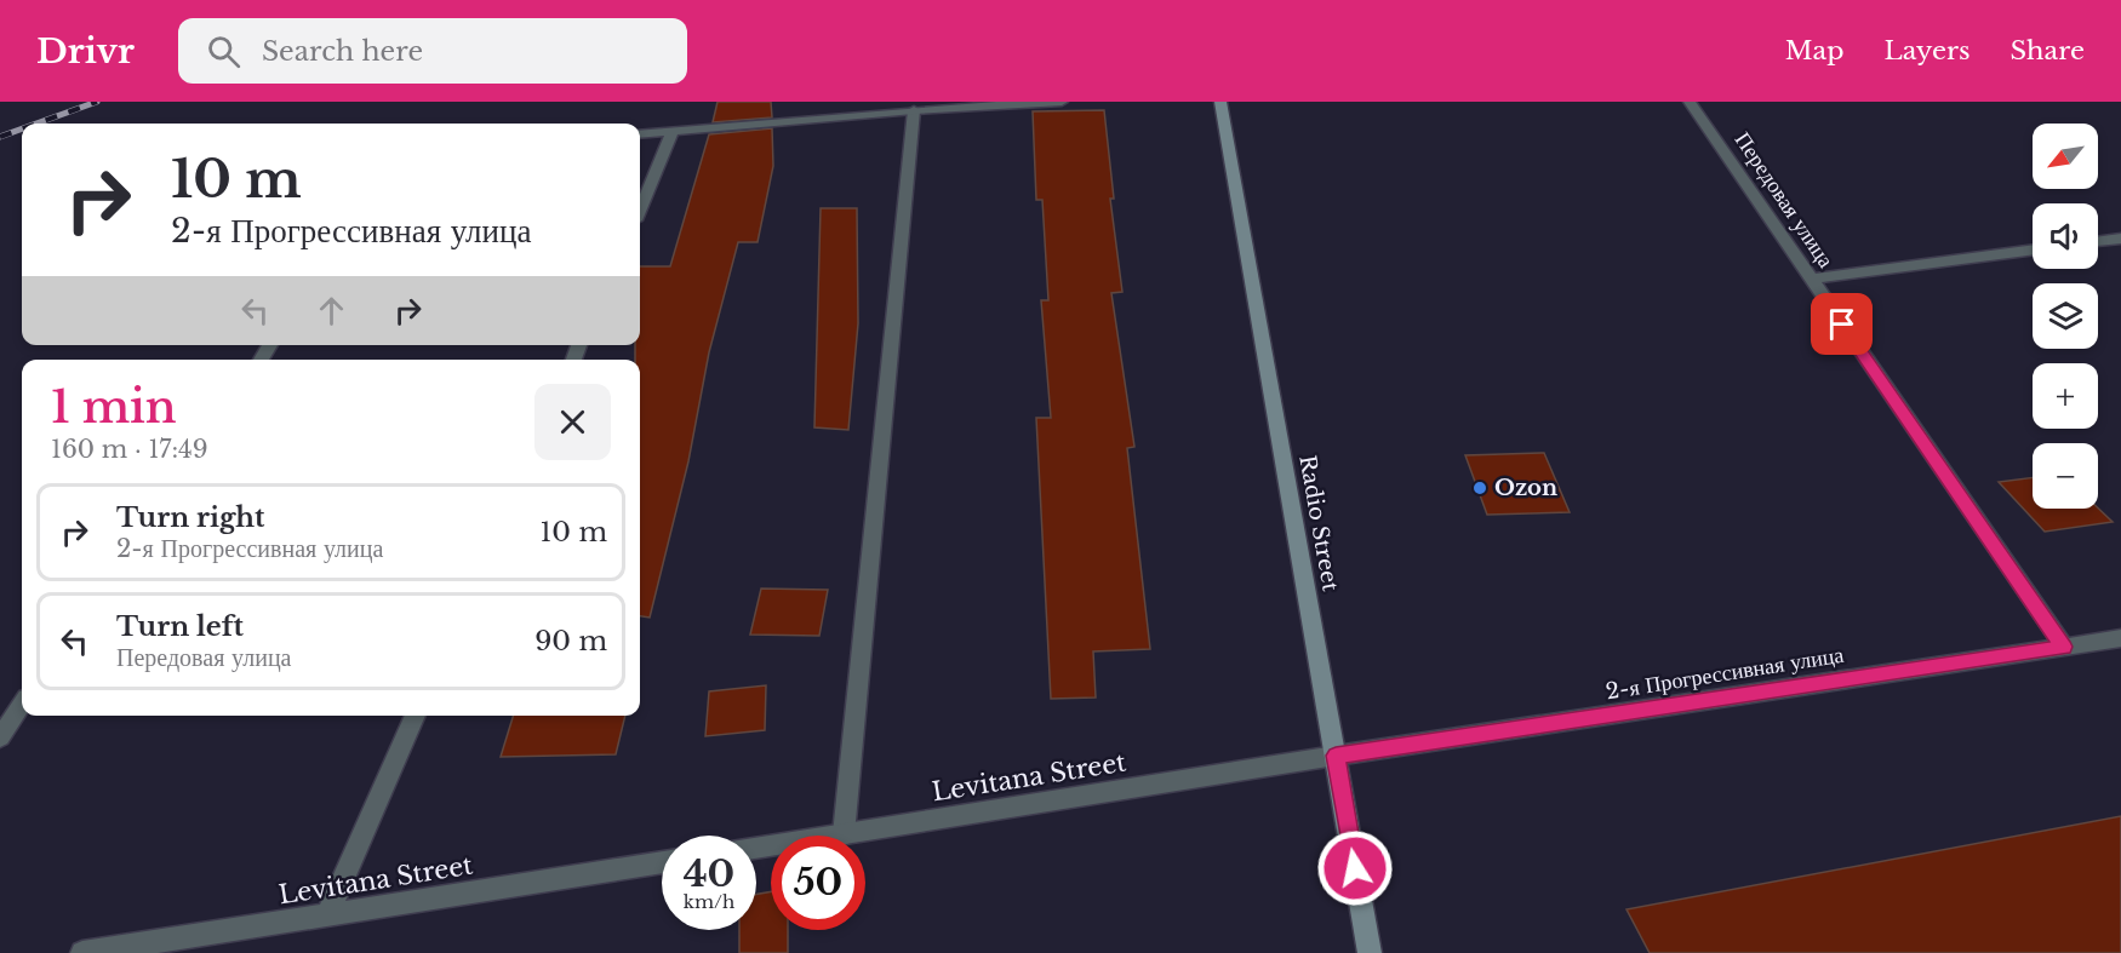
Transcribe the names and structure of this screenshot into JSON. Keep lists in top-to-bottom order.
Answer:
{
  "streets": {
    "main road": ["Radio Street"],
    "street": ["Передовая улица", "2-я Прогрессивная улица", "Levitana Street"]
  },
  "crossings": [
    ["Передовая улица", "2-я Прогрессивная улица"],
    ["Radio Street", "2-я Прогрессивная улица"],
    ["Radio Street", "Levitana Street"],
    ["2-я Прогрессивная улица", "Levitana Street"]
  ],
  "places": ["Ozon"],
  "north": "bottom left",
  "page": {
    "header": "Drivr",
    "search": "Search here",
    "nav": ["Map", "Layers", "Share"],
    "map_buttons": ["+", "−"],
    "turn": ["10 m", "2-я Прогрессивная улица"],
    "heading": ["1 min", "160 m · 17:49"],
    "list": [
      {
        "name": "Turn right",
        "note": "2-я Прогрессивная улица",
        "value": "10 m"
      },
      {
        "name": "Turn left",
        "note": "Передовая улица",
        "value": "90 m"
      }
    ],
    "speed": "40 km/h",
    "limit": "50"
  }
}
